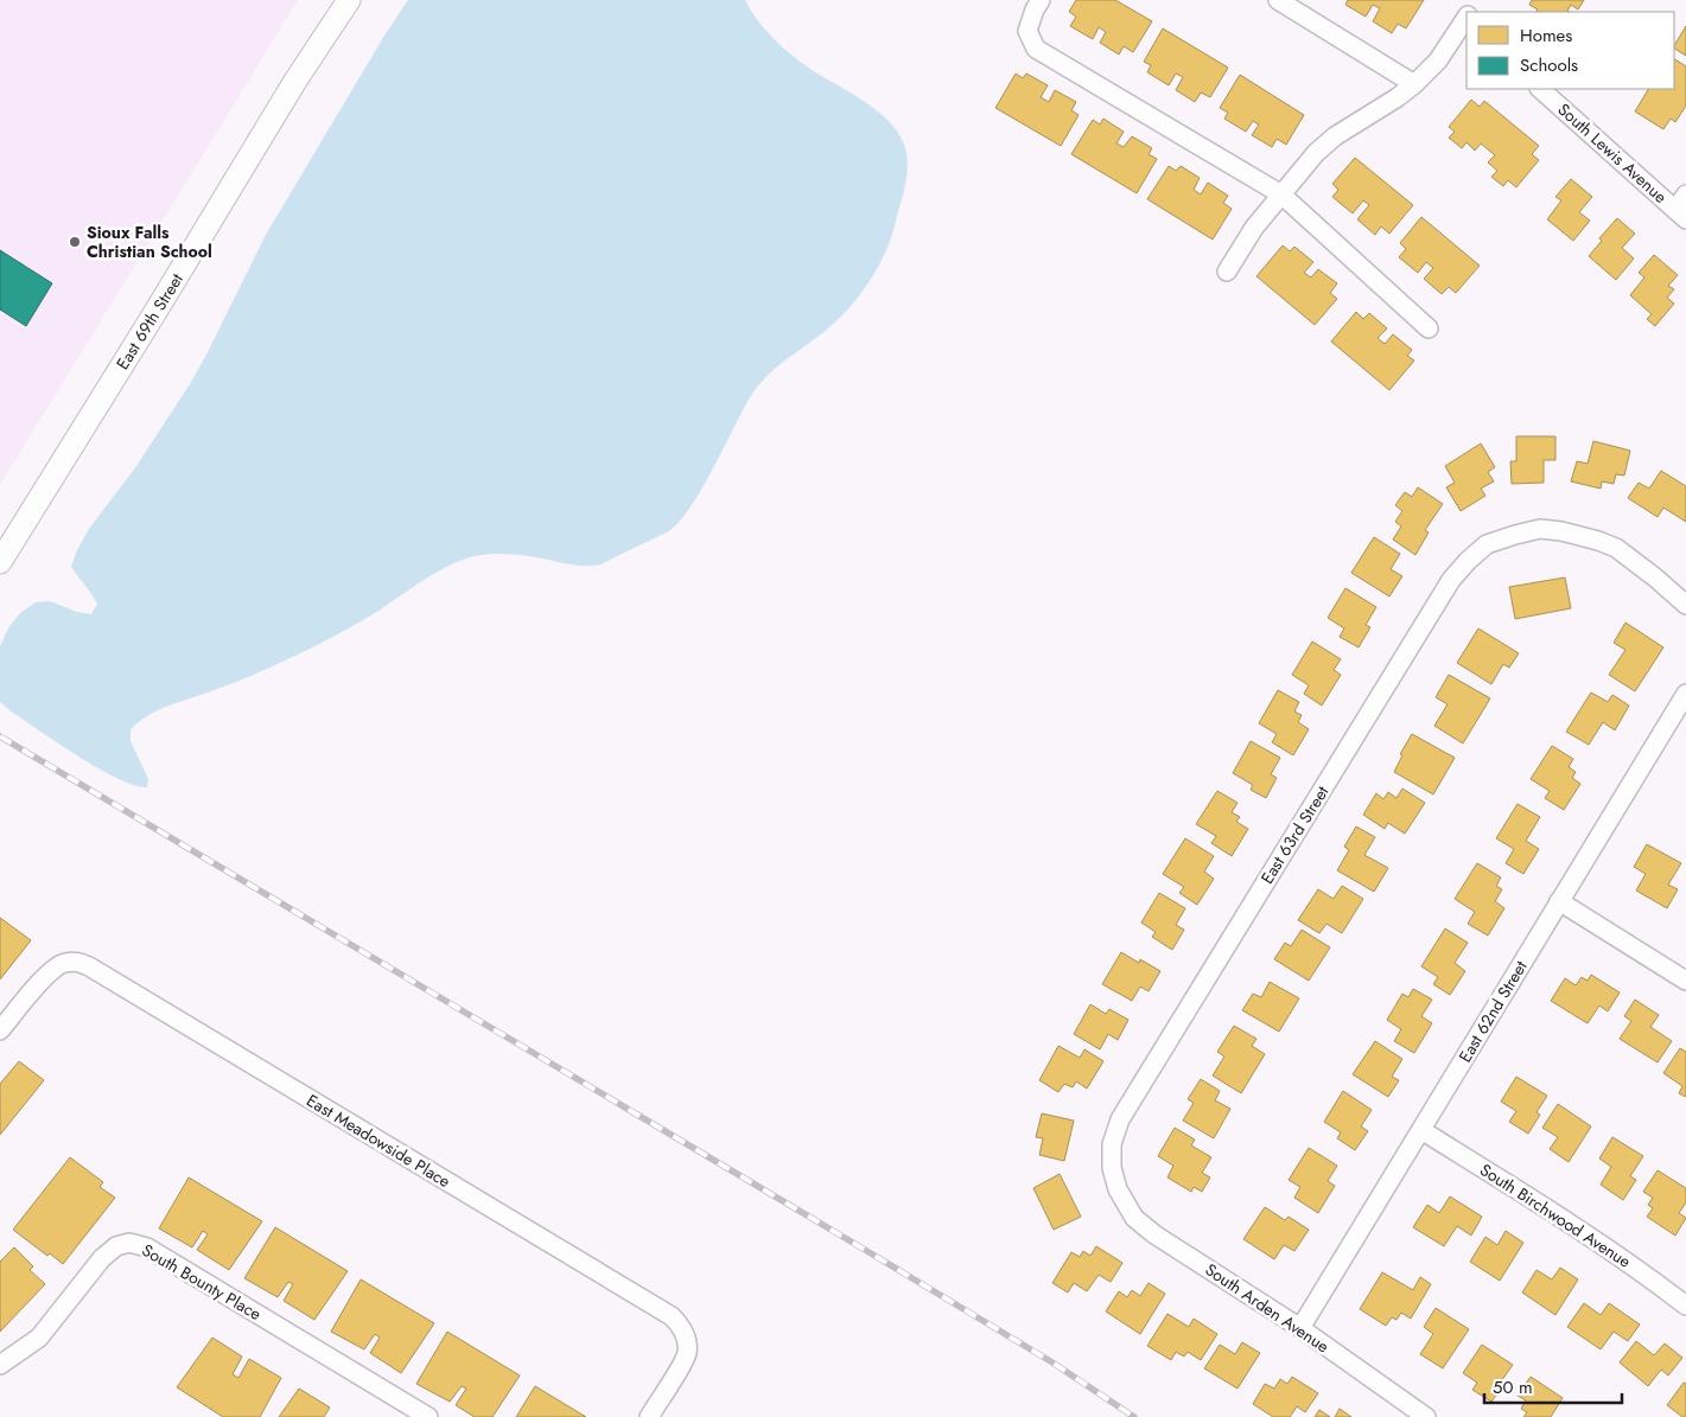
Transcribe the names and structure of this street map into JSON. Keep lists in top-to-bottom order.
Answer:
{
  "streets": {
    "main road": ["East 69th Street"],
    "street": [
      "South Lewis Avenue",
      "East 63rd Street",
      "East 62nd Street",
      "East Meadowside Place",
      "South Birchwood Avenue",
      "South Bounty Place",
      "South Arden Avenue"
    ]
  },
  "crossings": [
    ["East 63rd Street", "South Arden Avenue"],
    ["East 62nd Street", "South Birchwood Avenue"],
    ["East 62nd Street", "South Arden Avenue"]
  ],
  "places": ["Sioux Falls Christian School"],
  "legend": ["Homes", "Schools"],
  "scale_bar": "50 m"
}
